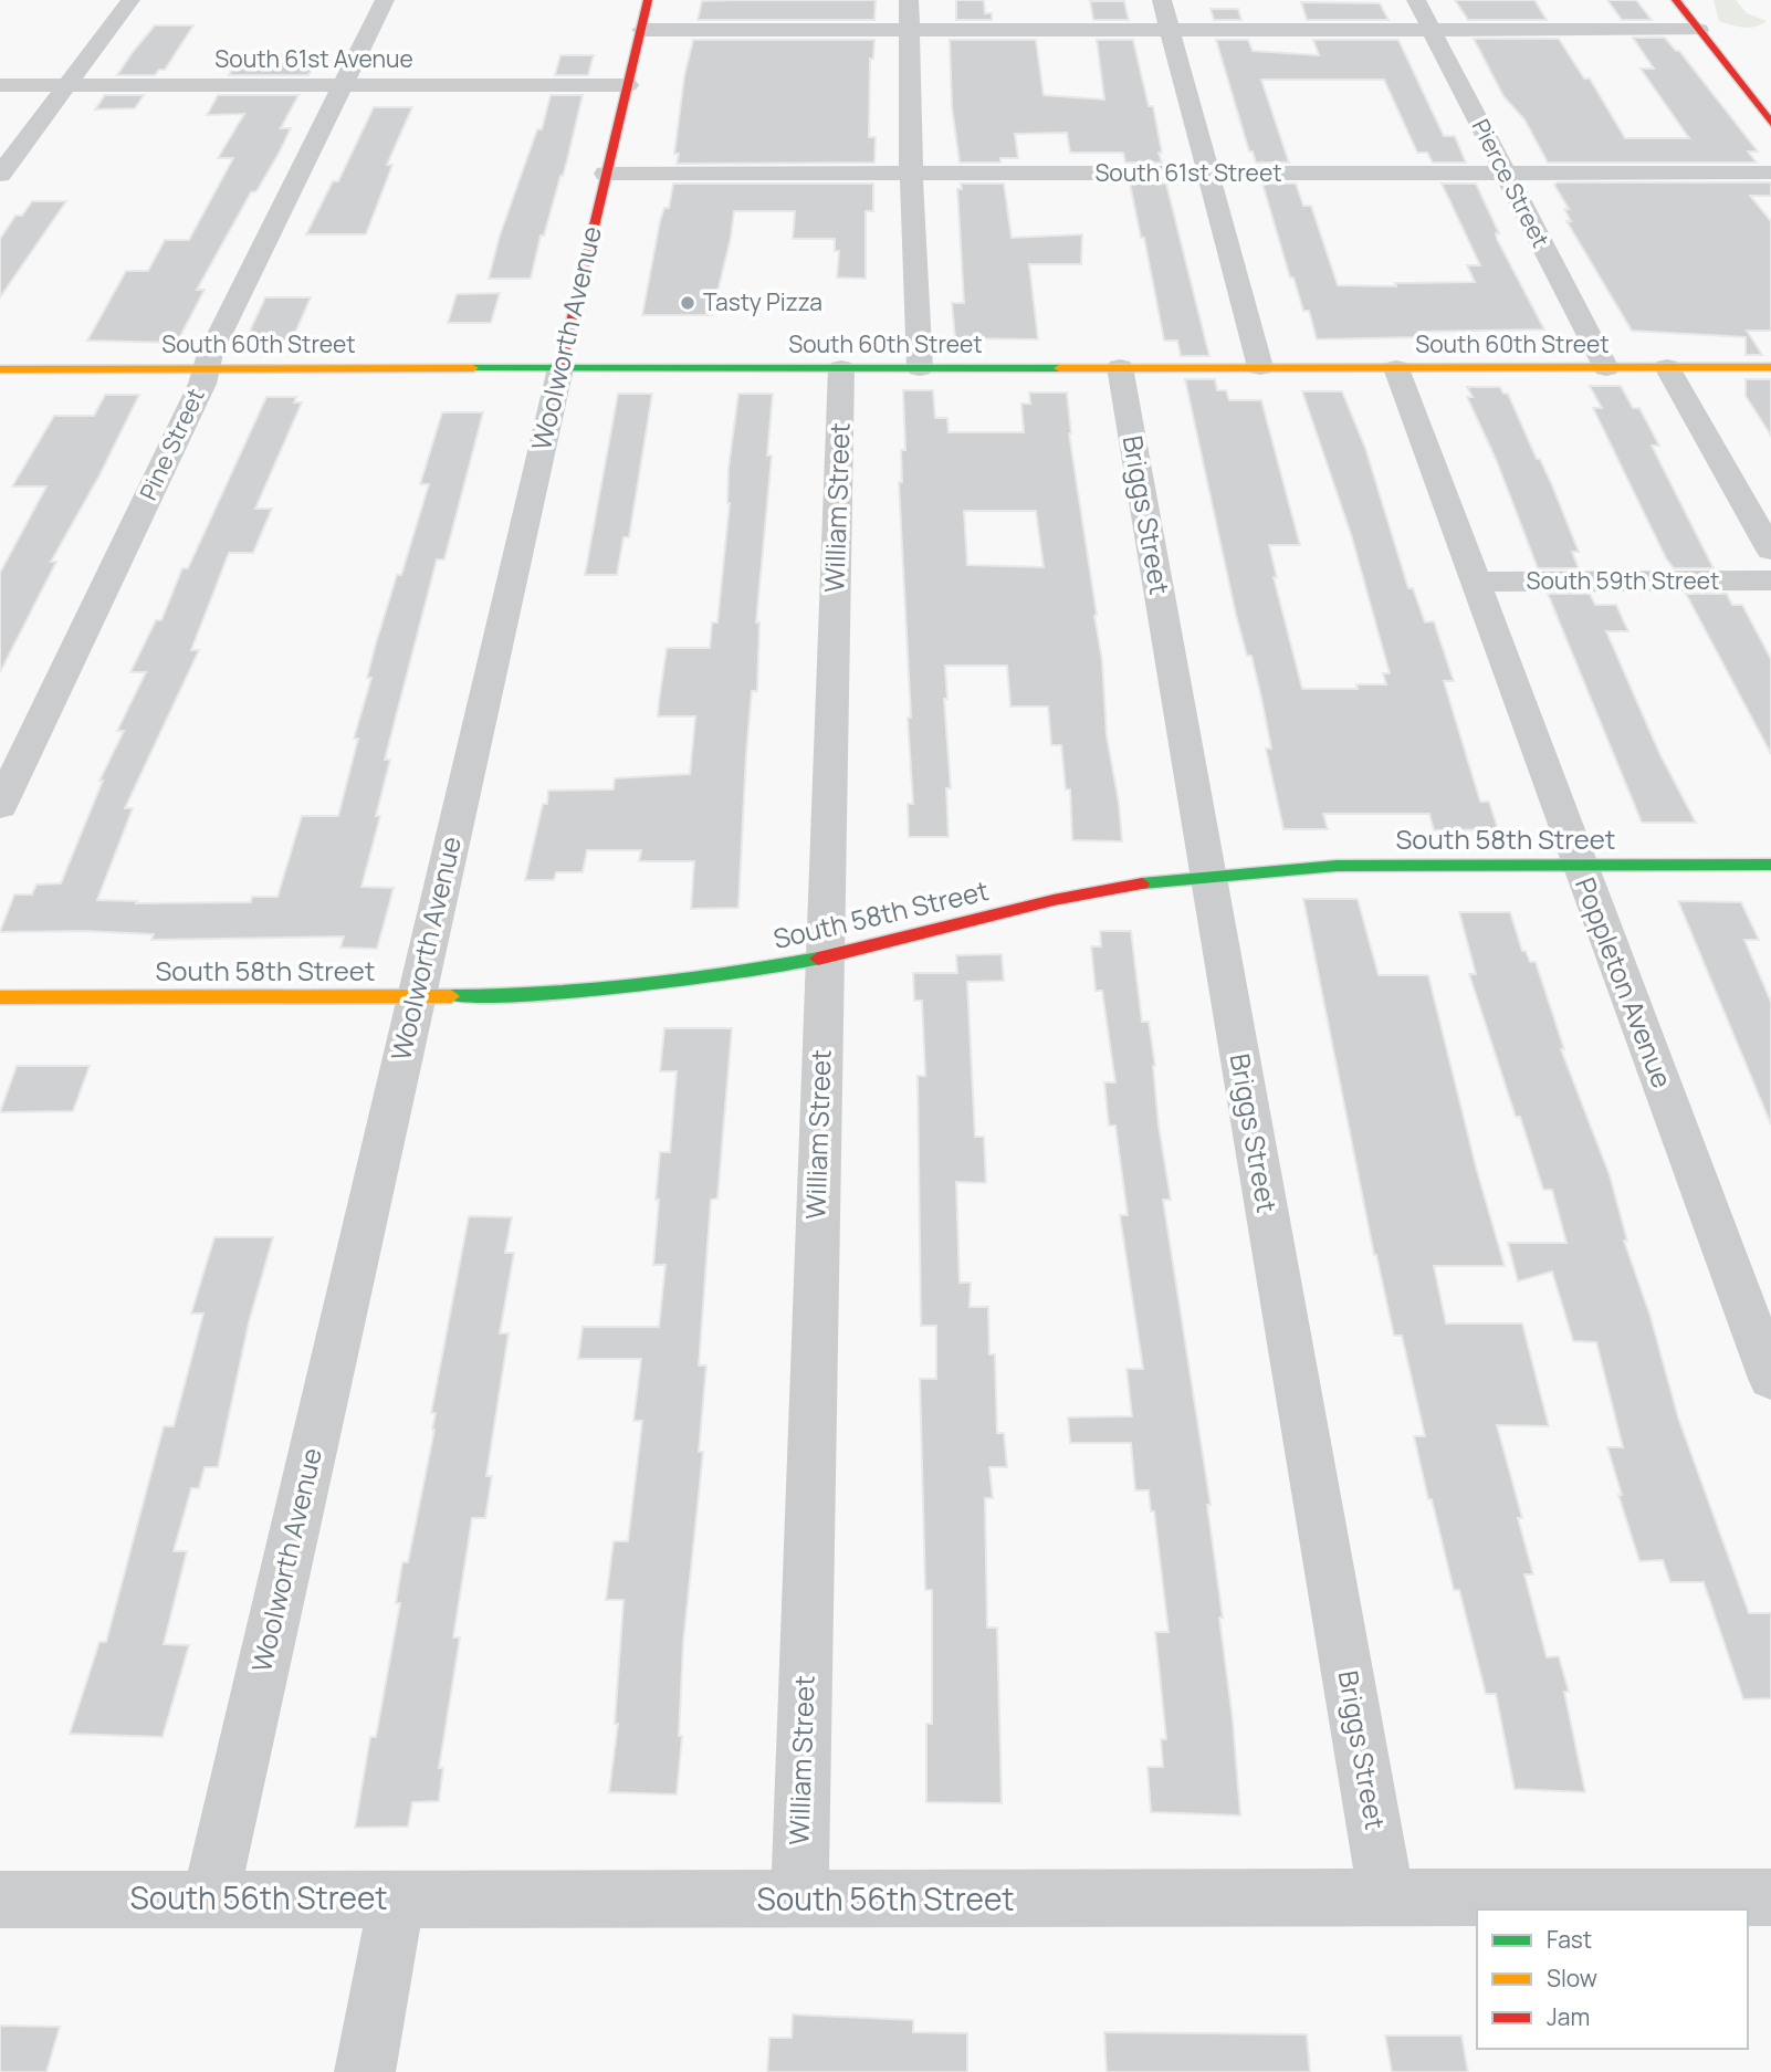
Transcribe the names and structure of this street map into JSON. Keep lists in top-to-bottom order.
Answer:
{
  "streets": {
    "street": [
      "South 61st Avenue",
      "South 61st Street",
      "Pierce Street",
      "Woolworth Avenue",
      "South 60th Street",
      "Pine Street",
      "William Street",
      "Briggs Street",
      "South 59th Street",
      "South 58th Street",
      "Poppleton Avenue",
      "South 56th Street"
    ]
  },
  "crossings": [
    ["South 61st Avenue", "Woolworth Avenue"],
    ["South 61st Avenue", "Pine Street"],
    ["South 61st Street", "Pierce Street"],
    ["South 61st Street", "Woolworth Avenue"],
    ["Pierce Street", "South 60th Street"],
    ["Woolworth Avenue", "South 60th Street"],
    ["Woolworth Avenue", "South 58th Street"],
    ["Woolworth Avenue", "South 56th Street"],
    ["South 60th Street", "Pine Street"],
    ["South 60th Street", "William Street"],
    ["South 60th Street", "Briggs Street"],
    ["South 60th Street", "Poppleton Avenue"],
    ["William Street", "South 58th Street"],
    ["William Street", "South 56th Street"],
    ["Briggs Street", "South 58th Street"],
    ["Briggs Street", "South 56th Street"],
    ["South 59th Street", "Poppleton Avenue"],
    ["South 58th Street", "Poppleton Avenue"]
  ],
  "places": ["Tasty Pizza"],
  "legend": ["Fast", "Slow", "Jam"]
}
